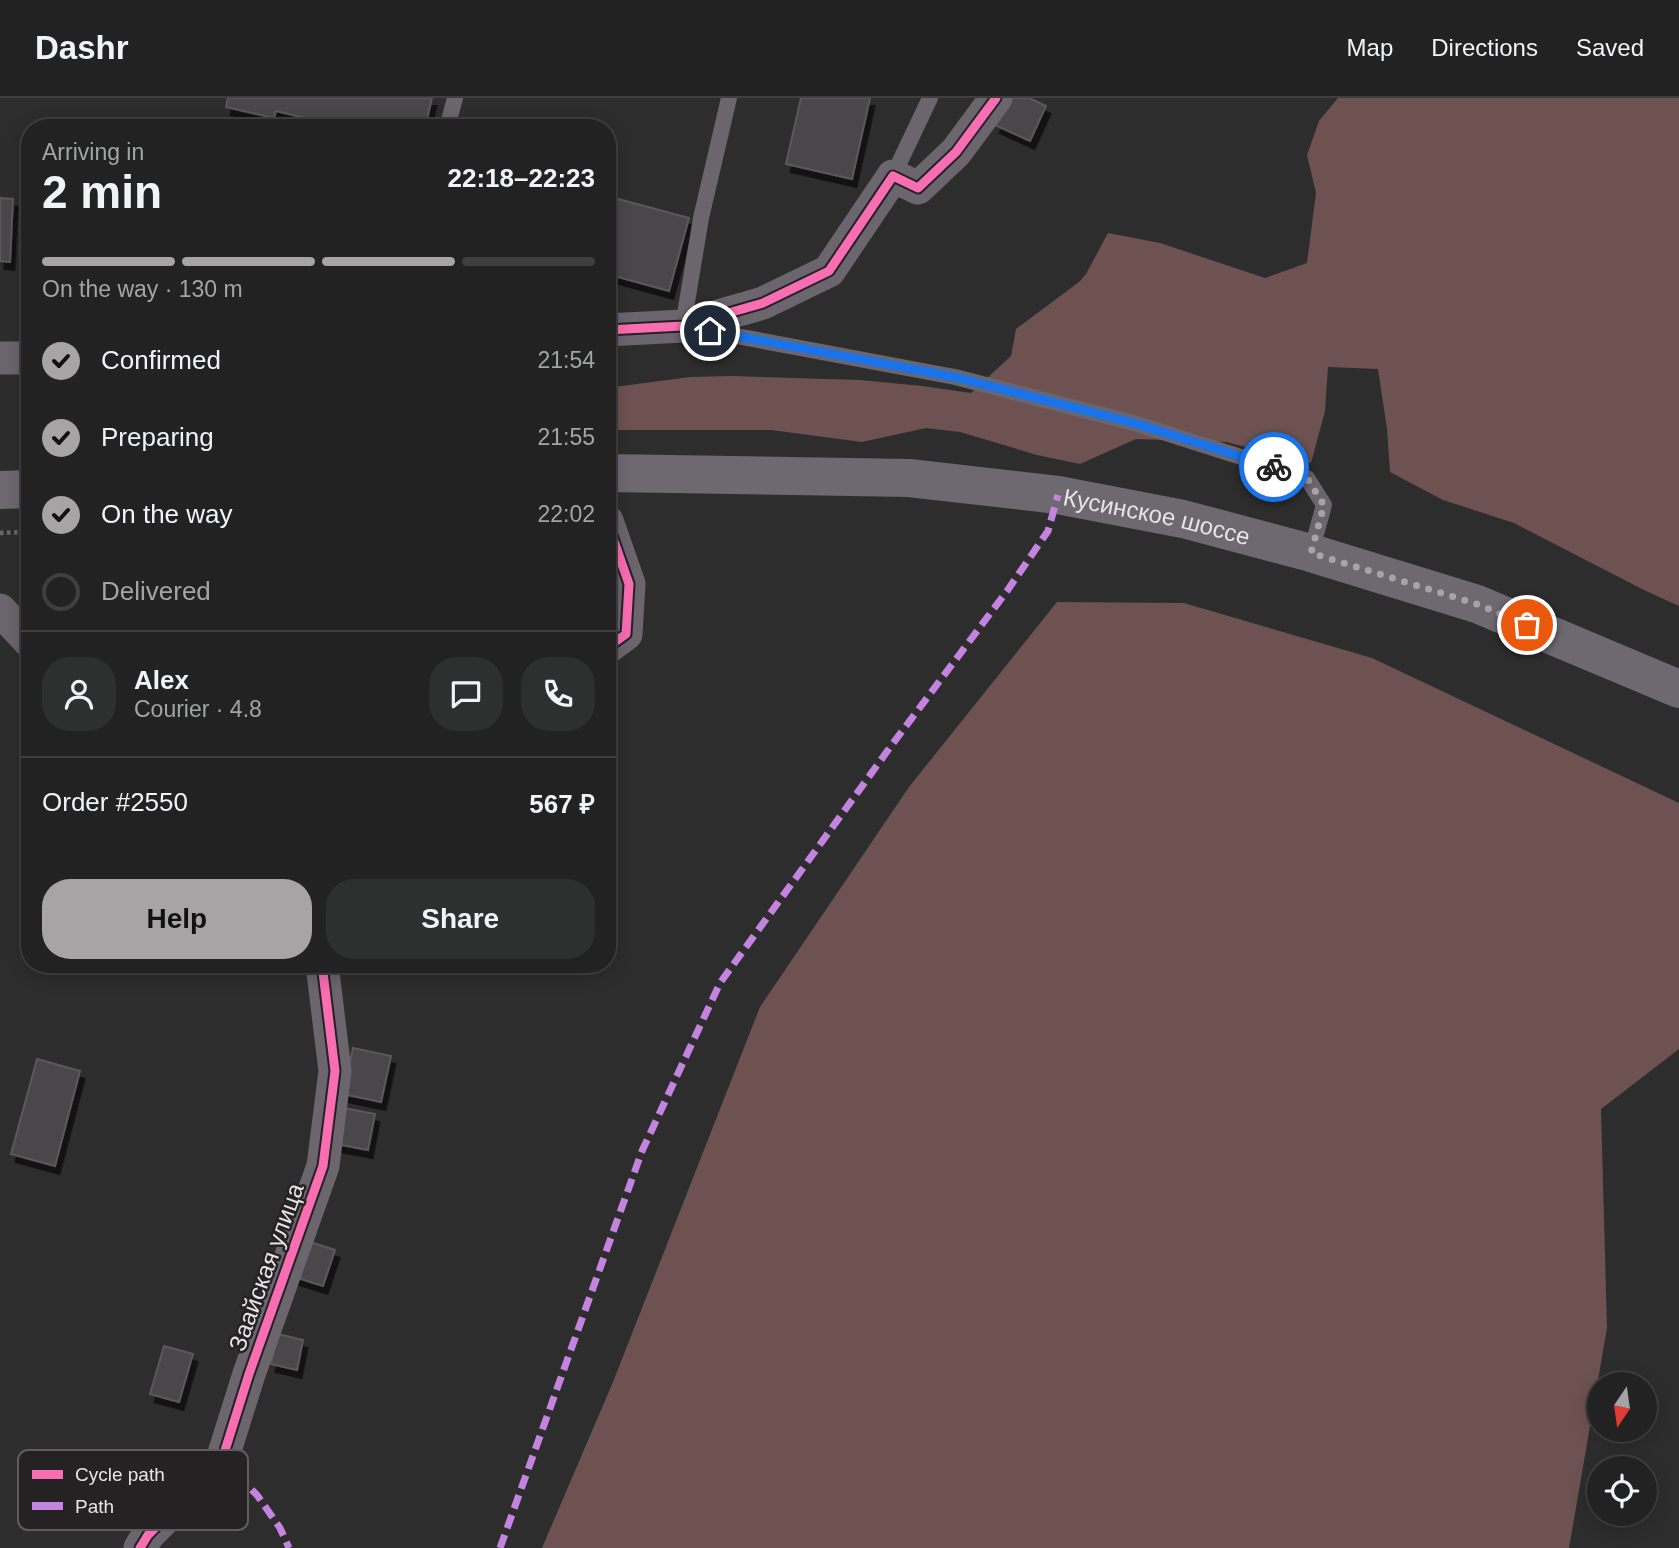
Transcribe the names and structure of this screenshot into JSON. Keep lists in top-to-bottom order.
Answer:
{
  "streets": {
    "main road": ["Кусинское шоссе"],
    "street": ["Заайская улица"]
  },
  "legend": ["Cycle path", "Path"],
  "north": "bottom",
  "page": {
    "header": "Dashr",
    "nav": ["Map", "Directions", "Saved"],
    "heading": ["2 min", "Arriving in", "22:18–22:23"],
    "panel": [
      "Alex",
      "Courier · 4.8",
      "Order #2550",
      "567 ₽"
    ],
    "bar": "On the way · 130 m",
    "list": [
      ["Confirmed", "21:54"],
      ["Preparing", "21:55"],
      ["On the way", "22:02"],
      "Delivered"
    ],
    "buttons": ["Help", "Share"]
  }
}
